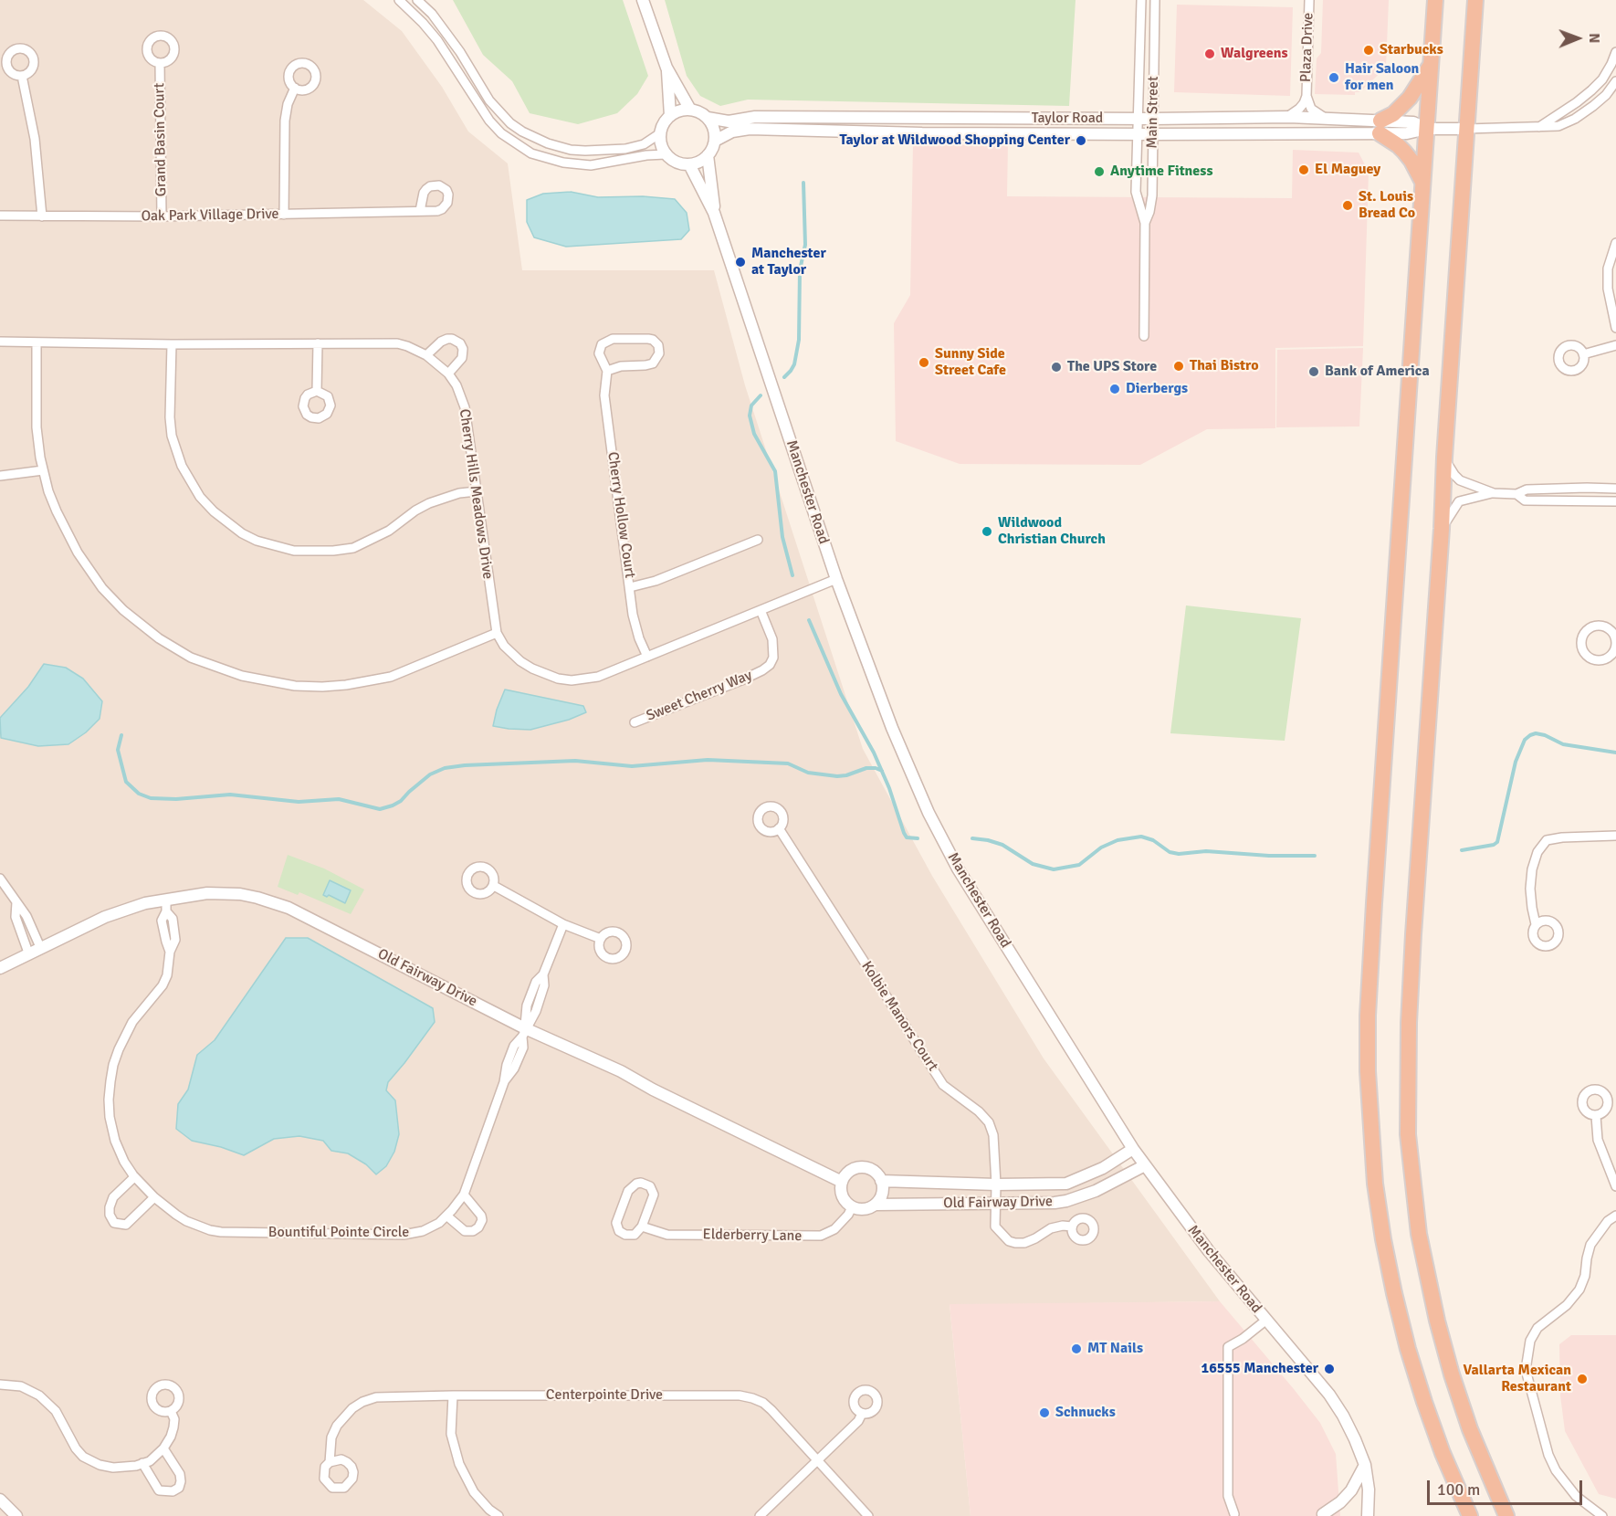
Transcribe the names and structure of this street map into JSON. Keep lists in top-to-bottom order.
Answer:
{
  "streets": {
    "street": [
      "Plaza Drive",
      "Main Street",
      "Taylor Road",
      "Grand Basin Court",
      "Oak Park Village Drive",
      "Manchester Road",
      "Cherry Hills Meadows Drive",
      "Cherry Hollow Court",
      "Sweet Cherry Way",
      "Old Fairway Drive",
      "Kolbie Manors Court",
      "Bountiful Pointe Circle",
      "Elderberry Lane",
      "Centerpointe Drive"
    ]
  },
  "crossings": [
    ["Main Street", "Taylor Road"],
    ["Taylor Road", "Manchester Road"],
    ["Grand Basin Court", "Oak Park Village Drive"],
    ["Manchester Road", "Cherry Hills Meadows Drive"],
    ["Manchester Road", "Old Fairway Drive"],
    ["Cherry Hills Meadows Drive", "Cherry Hollow Court"],
    ["Cherry Hills Meadows Drive", "Sweet Cherry Way"],
    ["Old Fairway Drive", "Kolbie Manors Court"],
    ["Old Fairway Drive", "Bountiful Pointe Circle"],
    ["Old Fairway Drive", "Elderberry Lane"]
  ],
  "places": [
    "Starbucks",
    "Walgreens",
    "Hair Saloon for men",
    "Taylor at Wildwood Shopping Center",
    "El Maguey",
    "Anytime Fitness",
    "St. Louis Bread Co",
    "Manchester at Taylor",
    "Sunny Side Street Cafe",
    "Thai Bistro",
    "The UPS Store",
    "Bank of America",
    "Dierbergs",
    "Wildwood Christian Church",
    "MT Nails",
    "16555 Manchester",
    "Vallarta Mexican Restaurant",
    "Schnucks"
  ],
  "scale_bar": "100 m",
  "north": "right"
}
